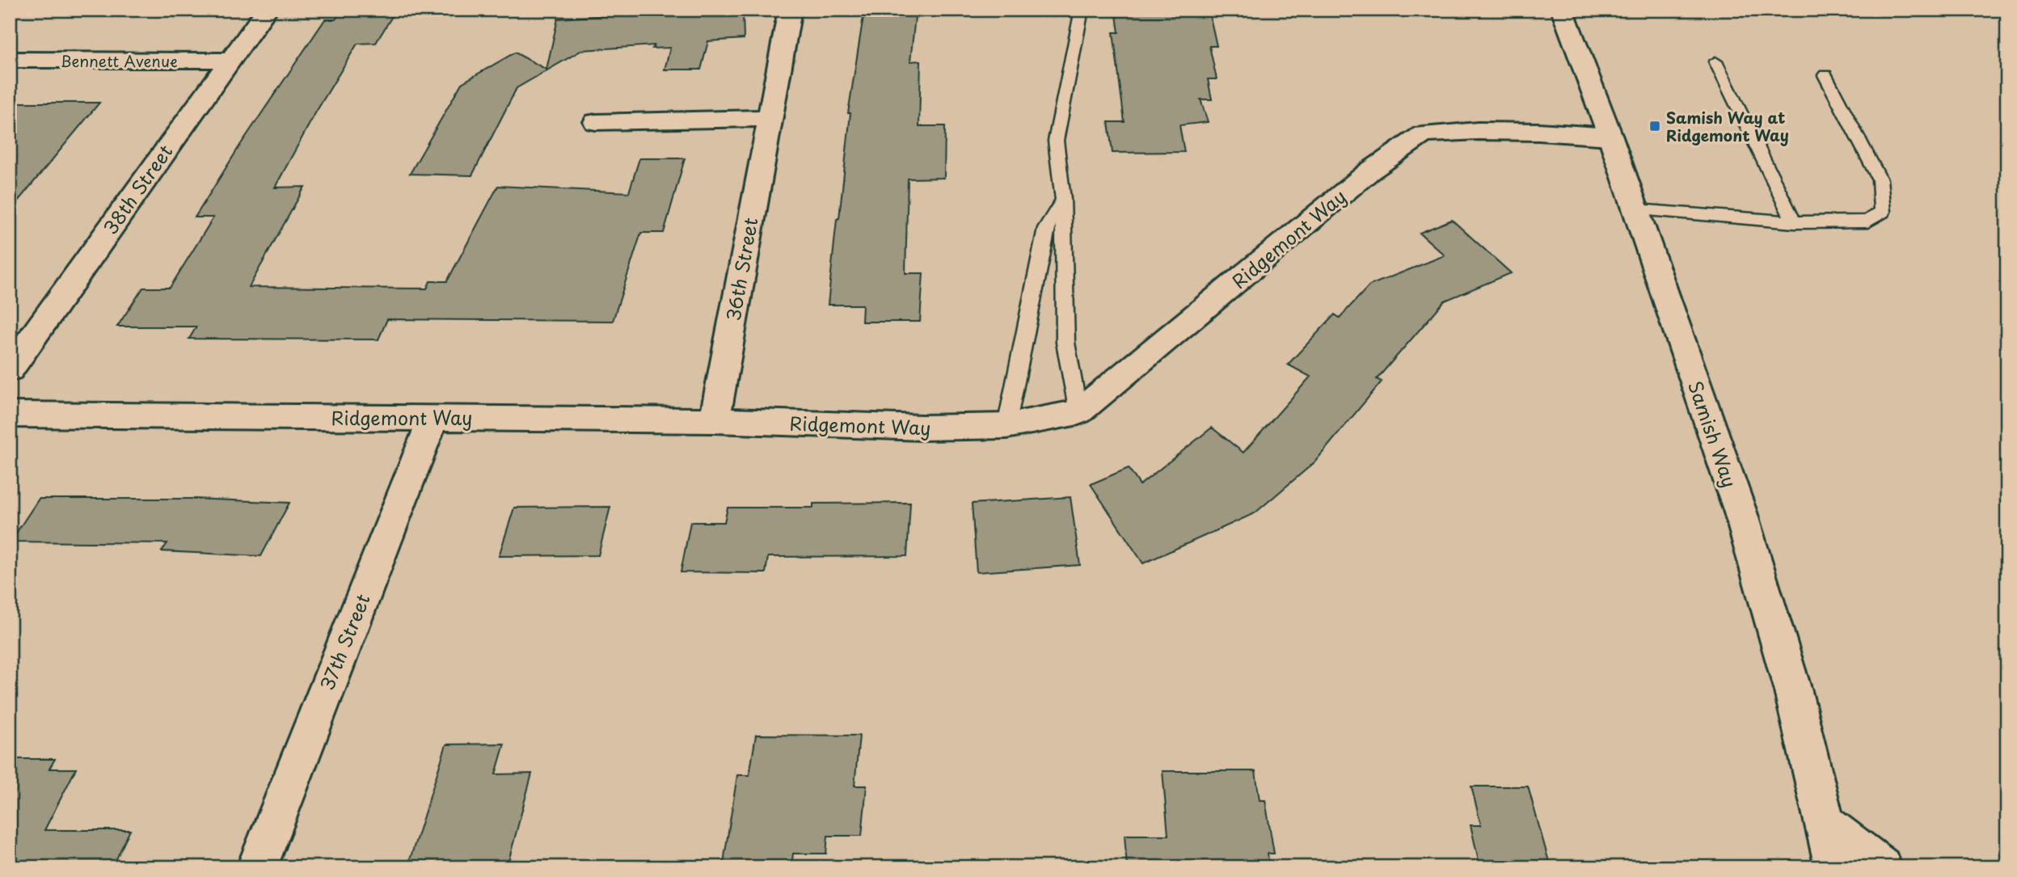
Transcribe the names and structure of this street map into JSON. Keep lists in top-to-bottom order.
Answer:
{
  "streets": {
    "main road": [
      "Bennett Avenue",
      "38th Street",
      "Ridgemont Way",
      "36th Street",
      "Samish Way",
      "37th Street"
    ]
  },
  "crossings": [
    ["Bennett Avenue", "38th Street"],
    ["Ridgemont Way", "36th Street"],
    ["Ridgemont Way", "Samish Way"],
    ["Ridgemont Way", "37th Street"]
  ],
  "places": {
    "transit": ["Samish Way at Ridgemont Way"]
  }
}
